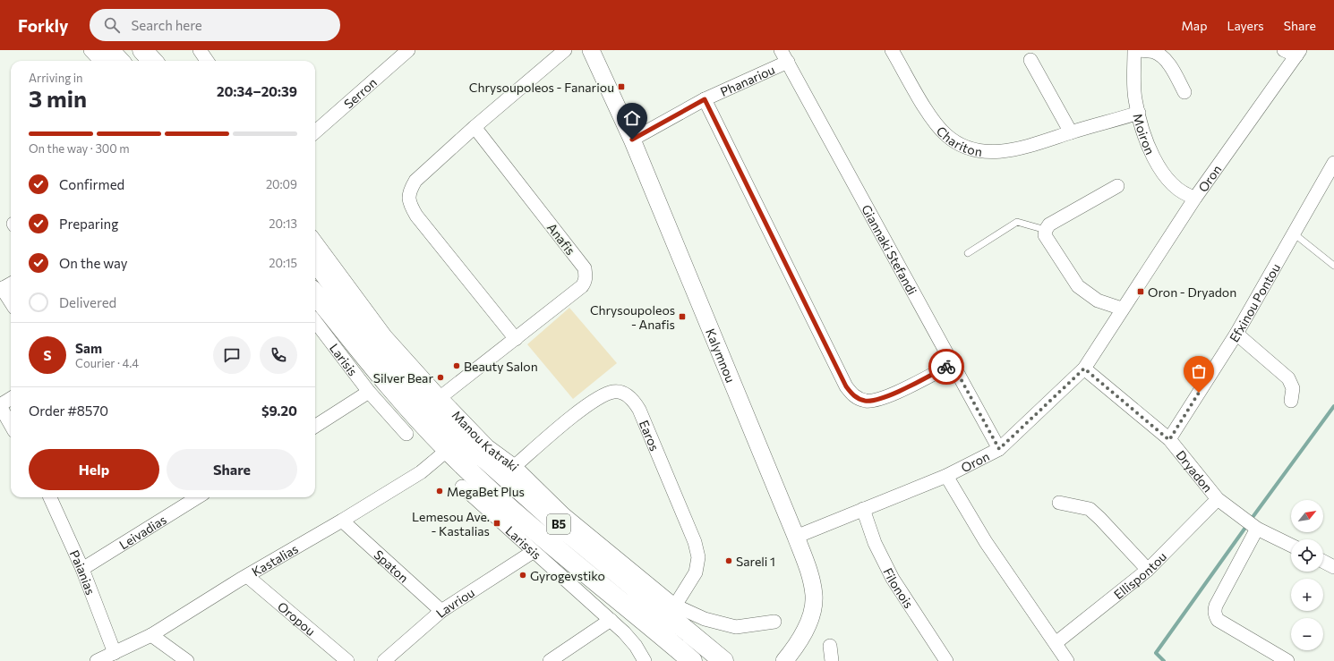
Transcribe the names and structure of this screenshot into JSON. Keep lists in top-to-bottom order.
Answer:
{
  "streets": {
    "main road": ["B5"],
    "street": [
      "Phanariou",
      "Serron",
      "Moiron",
      "Chariton",
      "Oron",
      "Anafis",
      "Giannaki Stefandi",
      "Efxinou Pontou",
      "Kalymnou",
      "Larisis",
      "Earos",
      "Manou Katraki",
      "Dryadon",
      "Leivadias",
      "Larissis",
      "Kastalias",
      "Spaton",
      "Paianias",
      "Ellispontou",
      "Filonois",
      "Lavriou",
      "Oropou"
    ]
  },
  "crossings": [
    ["Phanariou", "Giannaki Stefandi"],
    ["Phanariou", "Kalymnou"],
    ["Moiron", "Chariton"],
    ["Moiron", "Oron"],
    ["Oron", "Giannaki Stefandi"],
    ["Oron", "Kalymnou"],
    ["Oron", "Dryadon"],
    ["Oron", "Filonois"],
    ["Anafis", "Manou Katraki"],
    ["Efxinou Pontou", "Dryadon"],
    ["Earos", "Manou Katraki"],
    ["Dryadon", "Ellispontou"],
    ["B5", "Kastalias"],
    ["Leivadias", "Paianias"],
    ["Larissis", "Lavriou"],
    ["Kastalias", "Spaton"],
    ["Kastalias", "Paianias"],
    ["Kastalias", "Oropou"],
    ["Spaton", "Lavriou"]
  ],
  "places": {
    "transit": [
      "Chrysoupoleos - Fanariou",
      "Oron - Dryadon",
      "Chrysoupoleos - Anafis",
      "Lemesou Ave. - Kastalias"
    ],
    "other": [
      "Beauty Salon",
      "Silver Bear",
      "MegaBet Plus",
      "Sareli 1",
      "Gyrogevstiko"
    ]
  },
  "north": "top right",
  "page": {
    "header": "Forkly",
    "search": "Search here",
    "nav": ["Map", "Layers", "Share"],
    "heading": ["3 min", "Arriving in", "20:34–20:39"],
    "panel": [
      "Sam",
      "Courier · 4.4",
      "Order #8570",
      "$9.20"
    ],
    "bar": "On the way · 300 m",
    "list": [
      ["Confirmed", "20:09"],
      ["Preparing", "20:13"],
      ["On the way", "20:15"],
      "Delivered"
    ],
    "round": "S",
    "buttons": ["Help", "Share"],
    "map_buttons": ["+", "−"]
  }
}
